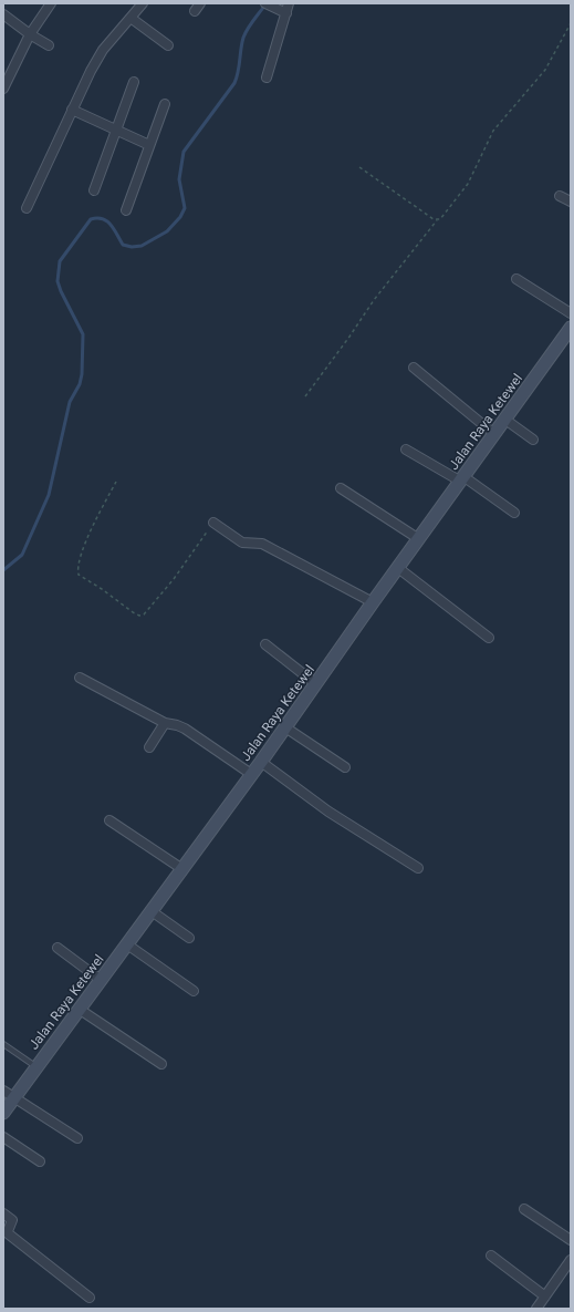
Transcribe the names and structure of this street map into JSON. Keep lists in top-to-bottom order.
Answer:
{
  "streets": {
    "main road": ["Jalan Raya Ketewel"]
  }
}
